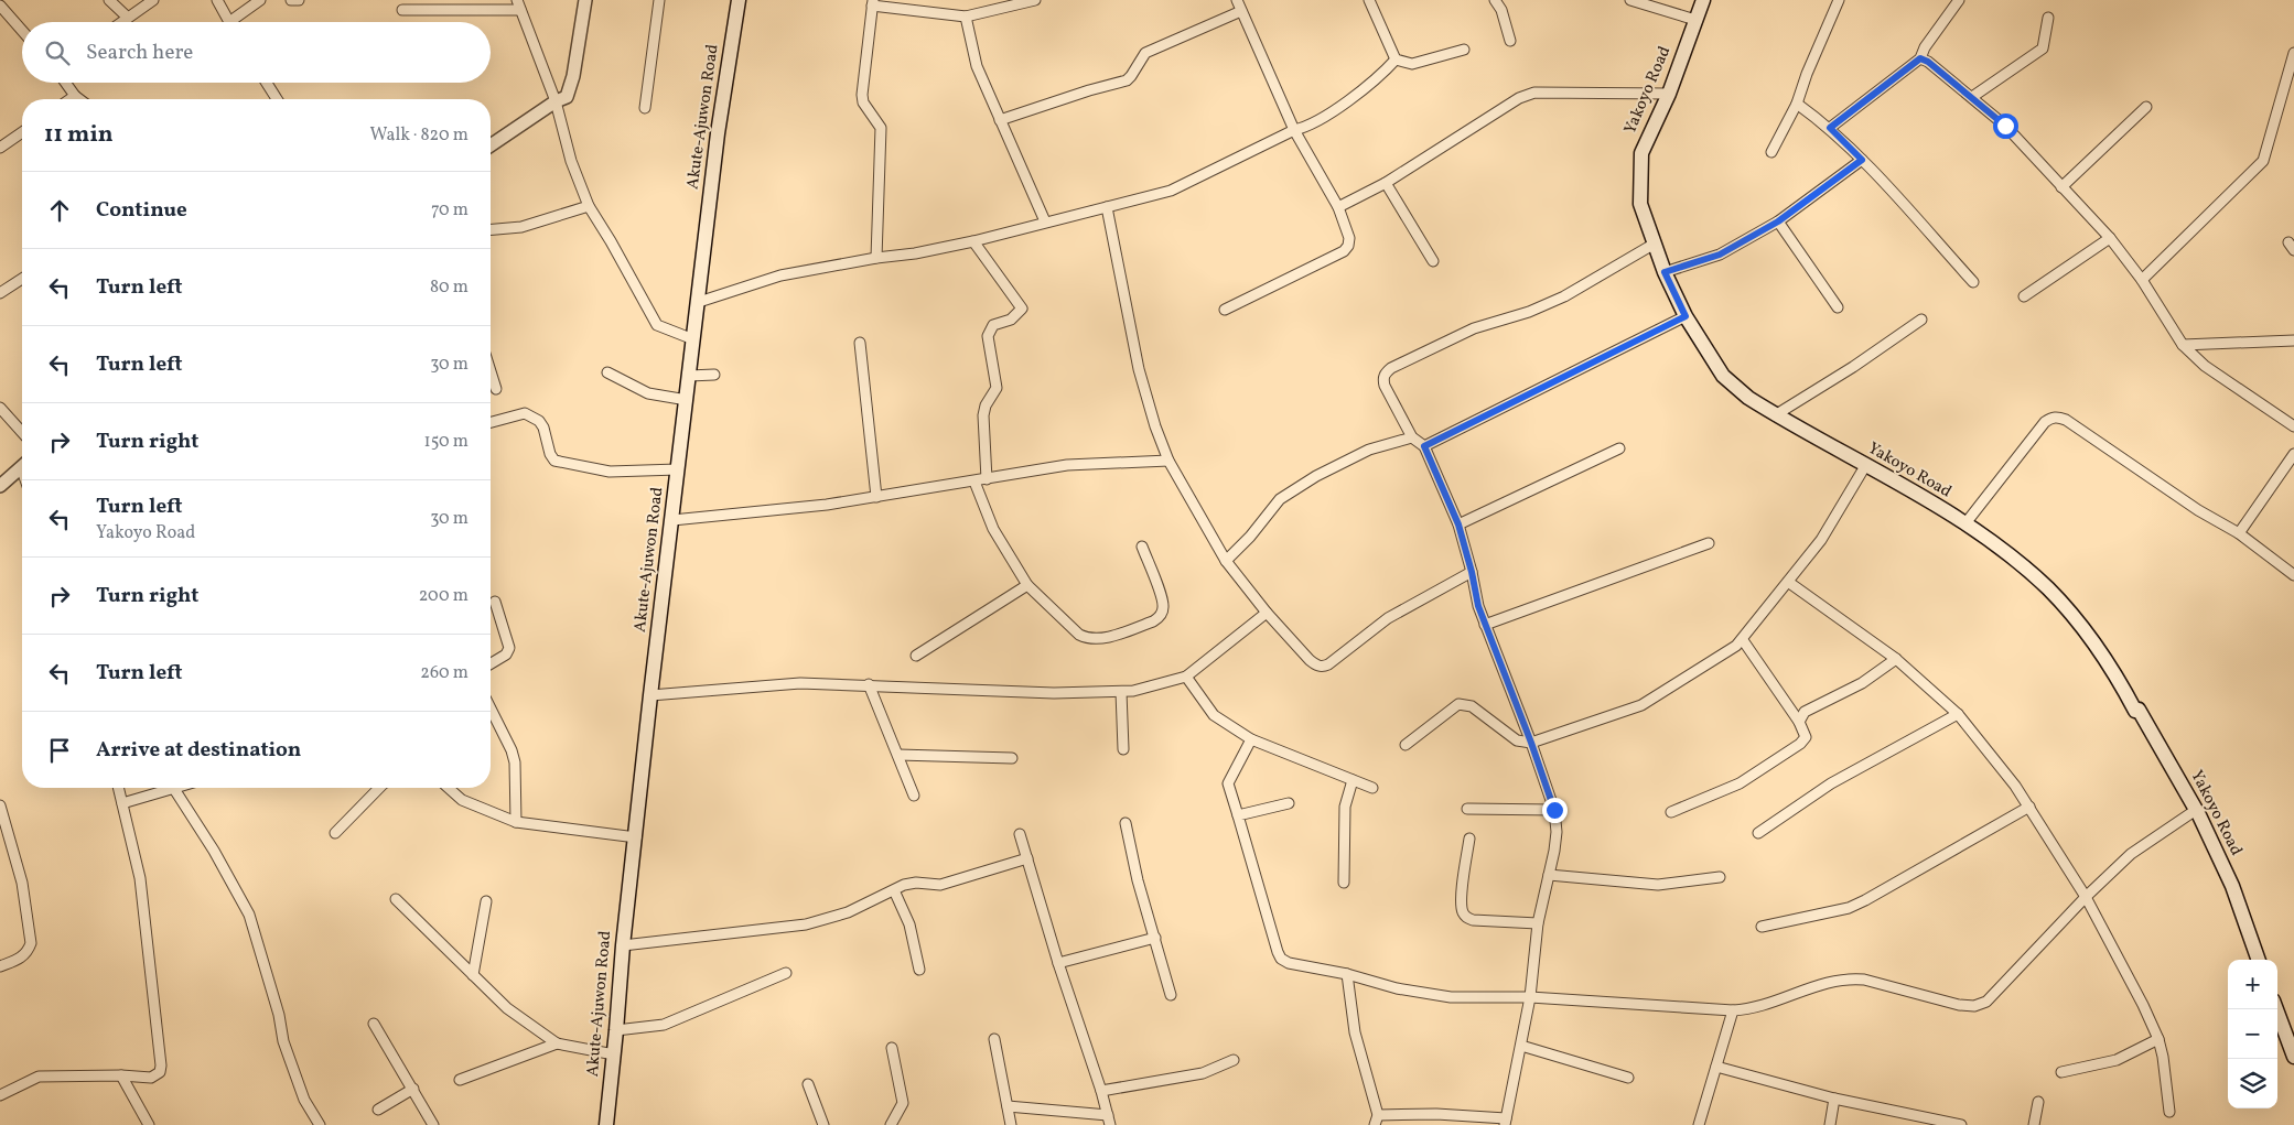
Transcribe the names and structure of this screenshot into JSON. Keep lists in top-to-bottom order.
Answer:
{
  "streets": {
    "main road": ["Yakoyo Road", "Akute-Ajuwon Road"]
  },
  "page": {
    "search": "Search here",
    "heading": ["11 min", "Walk · 820 m"],
    "list": [
      ["Continue", "70 m"],
      ["Turn left", "80 m"],
      ["Turn left", "30 m"],
      ["Turn right", "150 m"],
      ["Turn left", "Yakoyo Road", "30 m"],
      ["Turn right", "200 m"],
      ["Turn left", "260 m"],
      "Arrive at destination"
    ],
    "map_buttons": ["+", "−"]
  }
}
